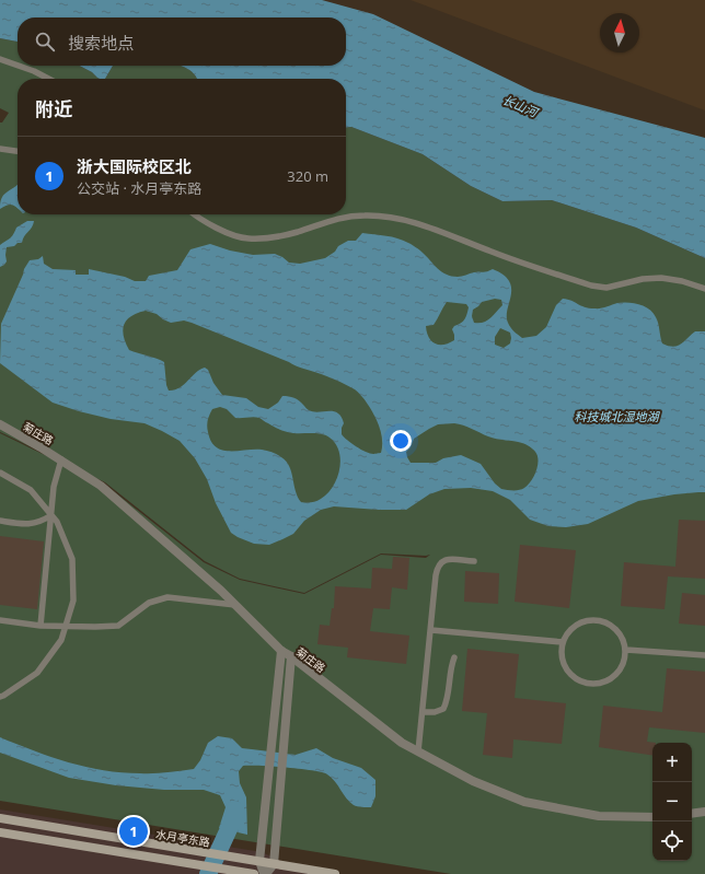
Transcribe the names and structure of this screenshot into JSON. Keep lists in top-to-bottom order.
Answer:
{
  "streets": {
    "main road": ["水月亭东路"],
    "street": ["菊庄路"]
  },
  "water": ["长山河", "科技城北湿地湖"],
  "north": "top",
  "page": {
    "search": "搜索地点",
    "heading": "附近",
    "list": [
      {
        "mark": "1",
        "name": "浙大国际校区北",
        "note": "公交站 · 水月亭东路",
        "value": "320 m"
      }
    ],
    "map_buttons": ["+", "−"],
    "pins": "1"
  }
}
